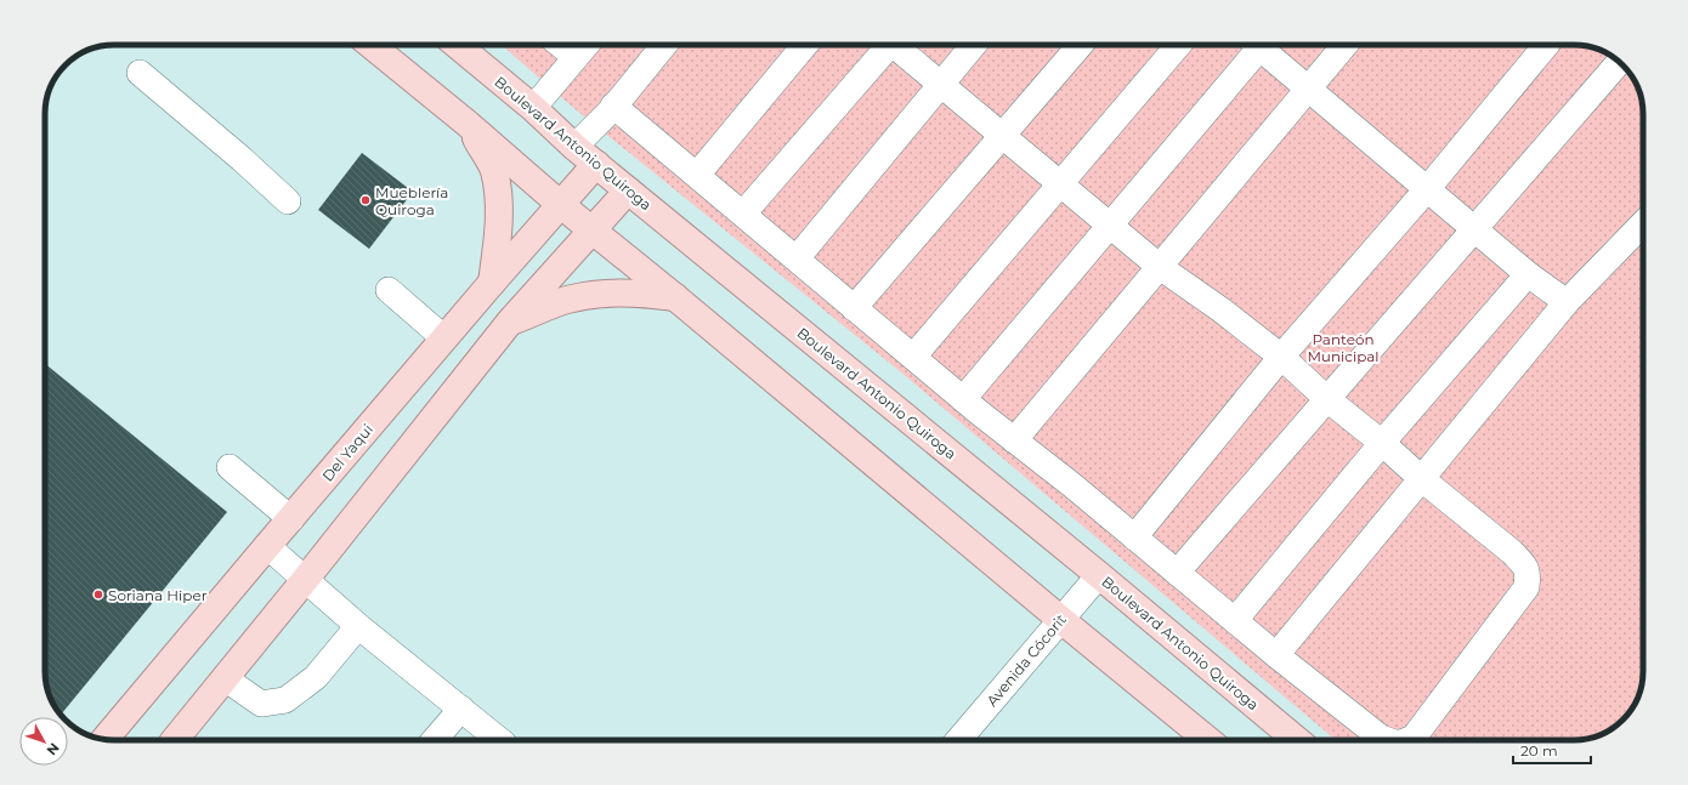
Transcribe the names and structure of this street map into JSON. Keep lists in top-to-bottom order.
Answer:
{
  "streets": {
    "main road": ["Boulevard Antonio Quiroga", "Del Yaqui"],
    "street": ["Avenida Cócorit"]
  },
  "crossings": [
    ["Boulevard Antonio Quiroga", "Del Yaqui"],
    ["Boulevard Antonio Quiroga", "Avenida Cócorit"]
  ],
  "parks": ["Panteón Municipal"],
  "places": ["Mueblería Quiroga", "Soriana Hiper"],
  "scale_bar": "20 m",
  "north": "bottom right"
}
